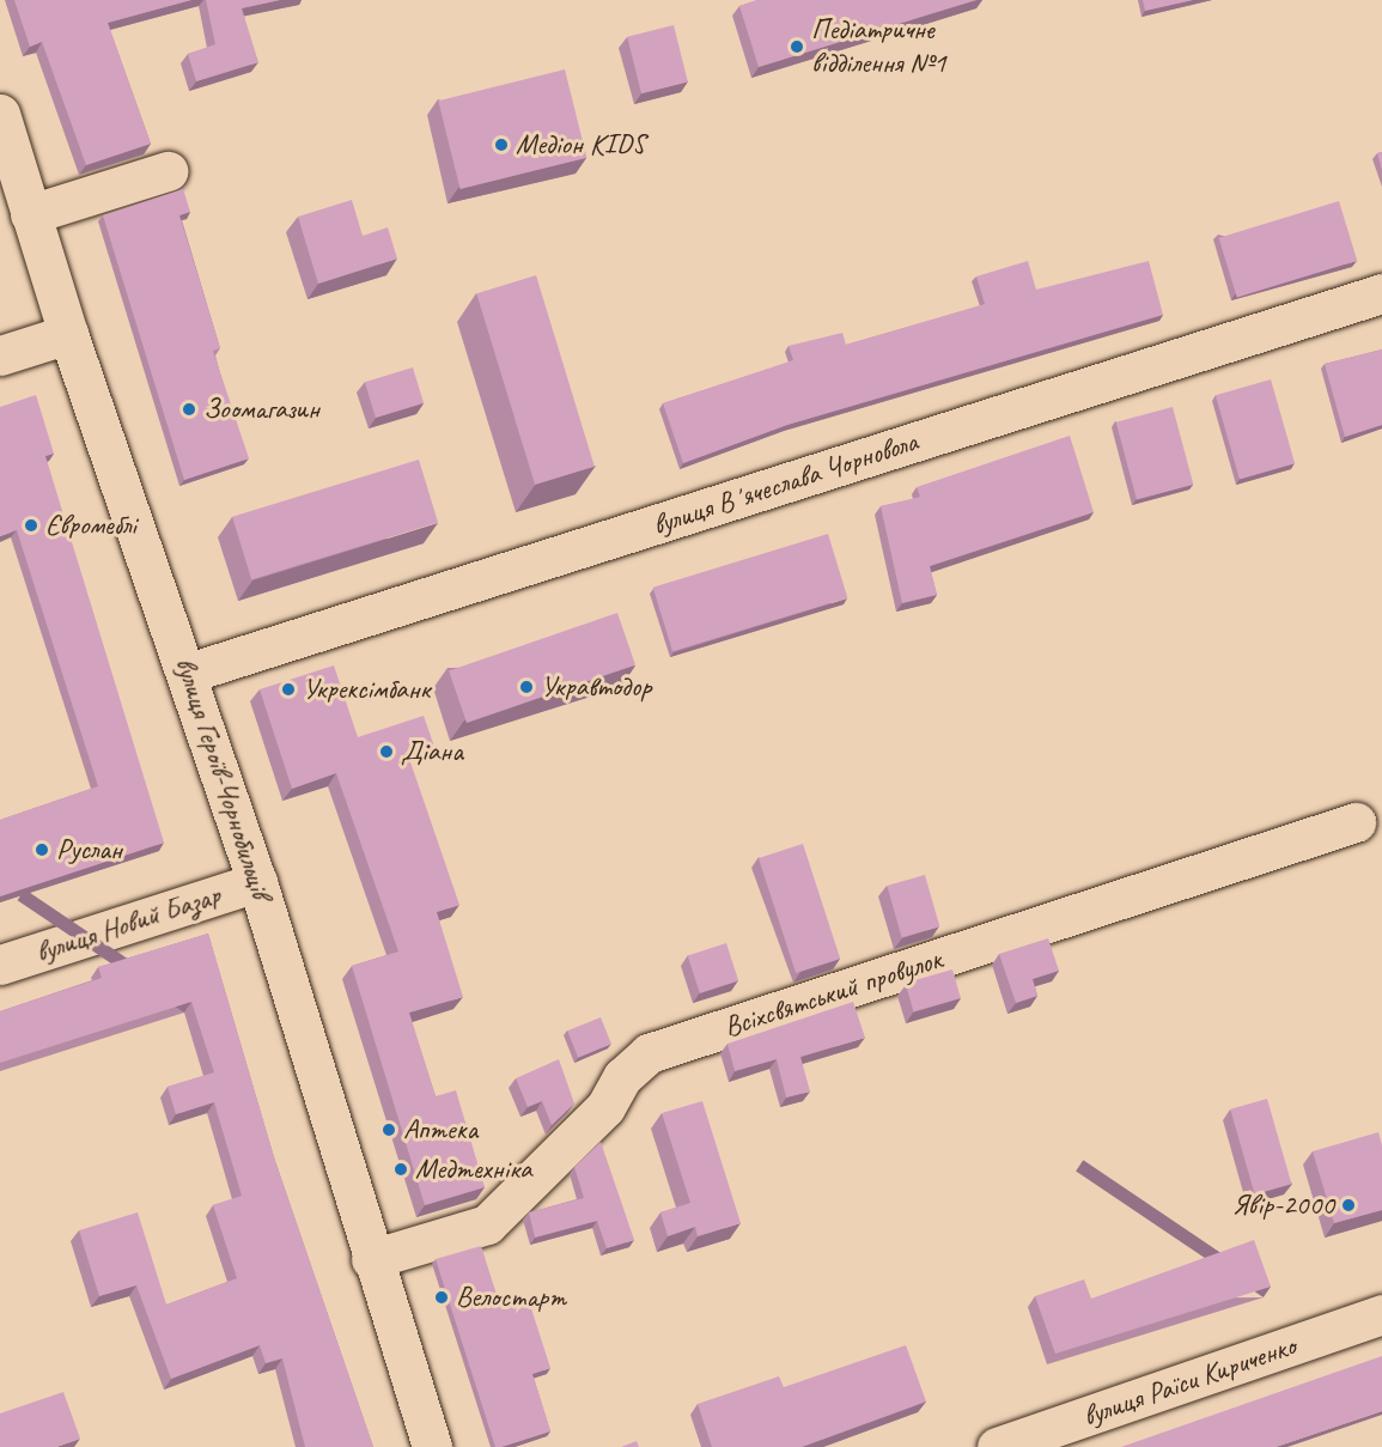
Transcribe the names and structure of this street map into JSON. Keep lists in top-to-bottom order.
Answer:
{
  "streets": {
    "street": [
      "вулиця Вʼячеслава Чорновола",
      "вулиця Героїв-Чорнобильців",
      "вулиця Новий Базар",
      "Всіхсвятський провулок",
      "вулиця Раїси Кириченко"
    ]
  },
  "crossings": [
    ["вулиця Вʼячеслава Чорновола", "вулиця Героїв-Чорнобильців"],
    ["вулиця Героїв-Чорнобильців", "вулиця Новий Базар"],
    ["вулиця Героїв-Чорнобильців", "Всіхсвятський провулок"]
  ],
  "places": [
    "Педіатричне відділення №1",
    "Медіон KIDS",
    "Зоомагазин",
    "Євромеблі",
    "Укравтодор",
    "Укрексімбанк",
    "Діана",
    "Руслан",
    "Аптека",
    "Медтехніка",
    "Явір-2000",
    "Велостарт"
  ]
}
